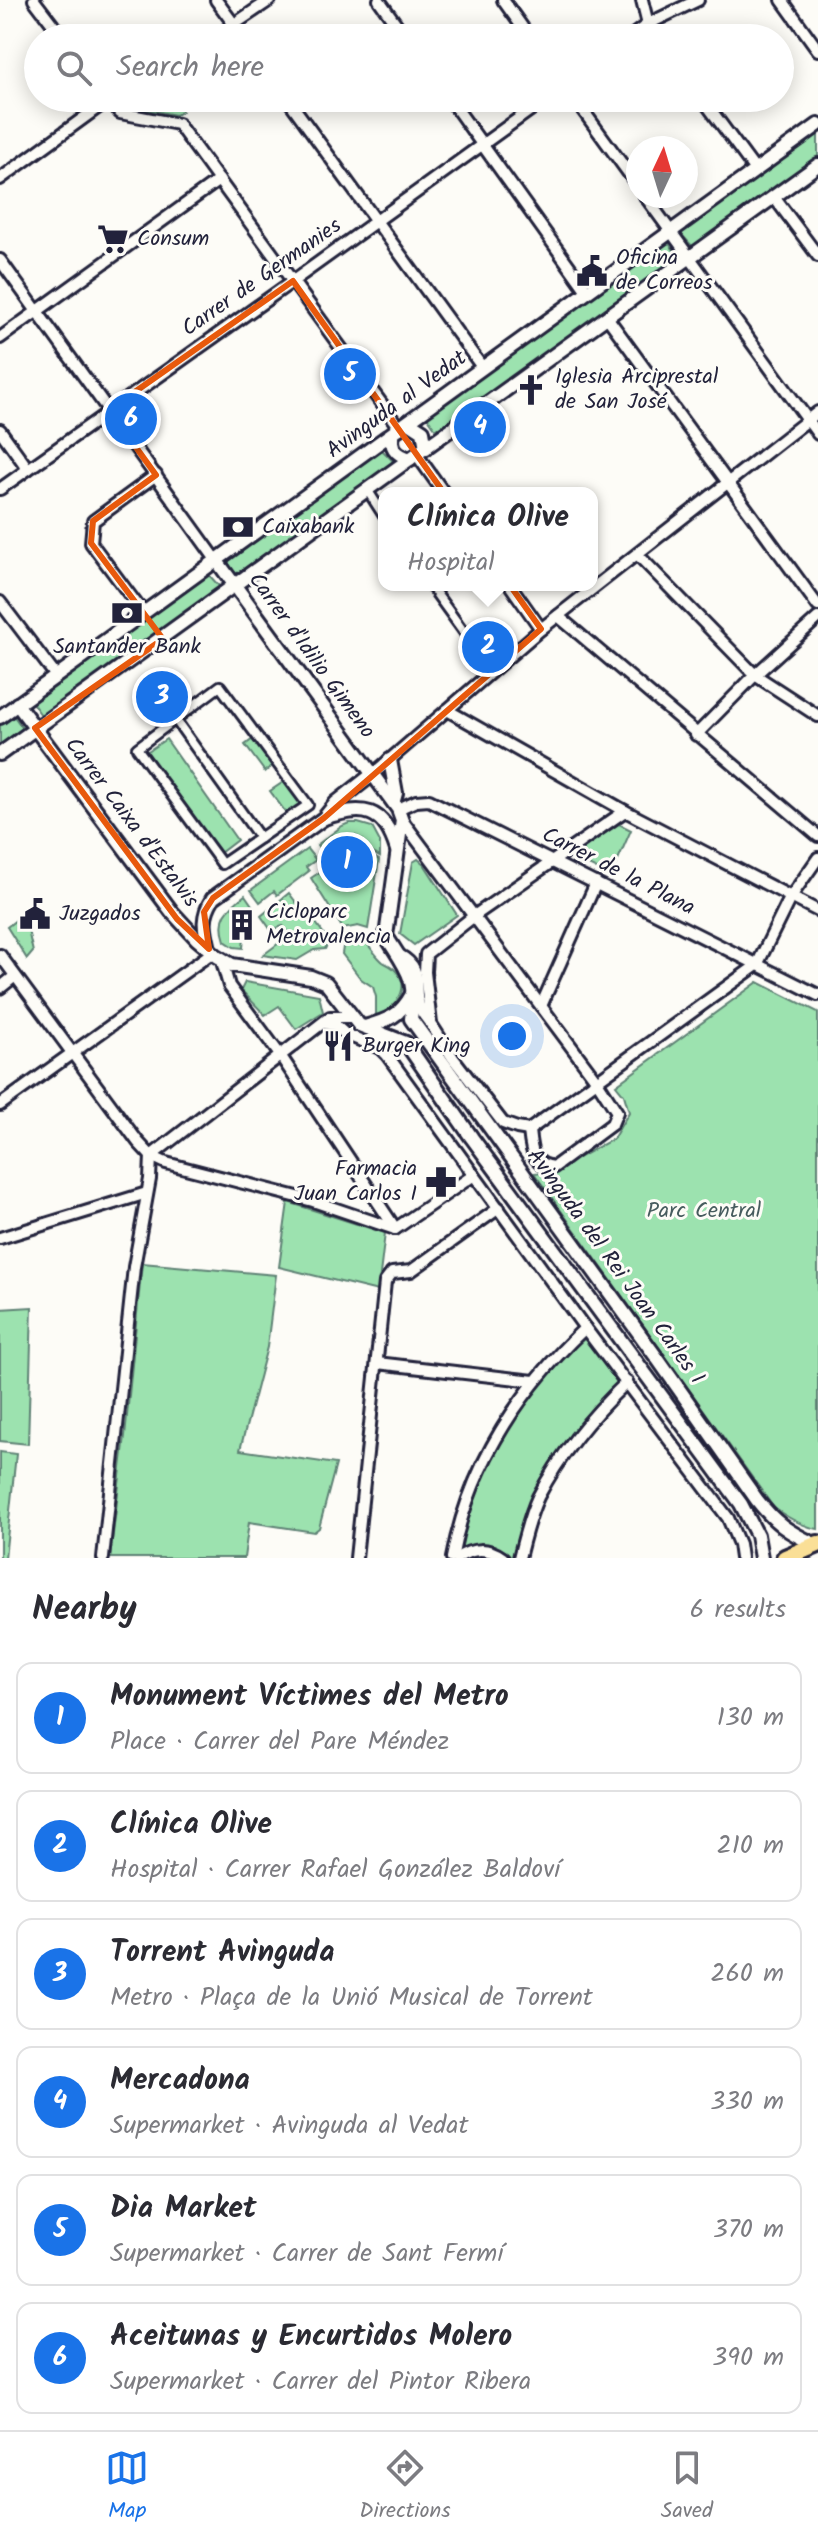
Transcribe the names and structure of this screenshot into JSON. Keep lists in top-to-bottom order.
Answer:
{
  "streets": {
    "street": [
      "Carrer de Germanies",
      "Avinguda al Vedat",
      "Carrer d'Idilio Gimeno",
      "Carrer Caixa d'Estalvis",
      "Carrer de la Plana",
      "Avinguda del Rei Joan Carles I"
    ]
  },
  "crossings": [
    ["Avinguda al Vedat", "Carrer d'Idilio Gimeno"],
    ["Avinguda al Vedat", "Carrer Caixa d'Estalvis"],
    ["Carrer Caixa d'Estalvis", "Avinguda del Rei Joan Carles I"],
    ["Carrer de la Plana", "Avinguda del Rei Joan Carles I"]
  ],
  "parks": ["Parc Central"],
  "places": {
    "supermarket": ["Consum"],
    "public building": ["Oficina de Correos", "Juzgados"],
    "church": ["Iglesia Arciprestal de San José"],
    "bank": ["Caixabank", "Santander Bank"],
    "building": ["Cicloparc Metrovalencia"],
    "restaurant": ["Burger King"],
    "pharmacy": ["Farmacia Juan Carlos I"]
  },
  "north": "top",
  "page": {
    "search": "Search here",
    "pins": [
      "5",
      "6",
      "4",
      "2",
      "3",
      "1"
    ],
    "popup": ["Clínica Olive", "Hospital"],
    "heading": ["Nearby", "6 results"],
    "list": [
      {
        "mark": "1",
        "name": "Monument Víctimes del Metro",
        "note": "Place · Carrer del Pare Méndez",
        "value": "130 m"
      },
      {
        "mark": "2",
        "name": "Clínica Olive",
        "note": "Hospital · Carrer Rafael González Baldoví",
        "value": "210 m"
      },
      {
        "mark": "3",
        "name": "Torrent Avinguda",
        "note": "Metro · Plaça de la Unió Musical de Torrent",
        "value": "260 m"
      },
      {
        "mark": "4",
        "name": "Mercadona",
        "note": "Supermarket · Avinguda al Vedat",
        "value": "330 m"
      },
      {
        "mark": "5",
        "name": "Dia Market",
        "note": "Supermarket · Carrer de Sant Fermí",
        "value": "370 m"
      },
      {
        "mark": "6",
        "name": "Aceitunas y Encurtidos Molero",
        "note": "Supermarket · Carrer del Pintor Ribera",
        "value": "390 m"
      }
    ],
    "nav": ["Map", "Directions", "Saved"]
  }
}
